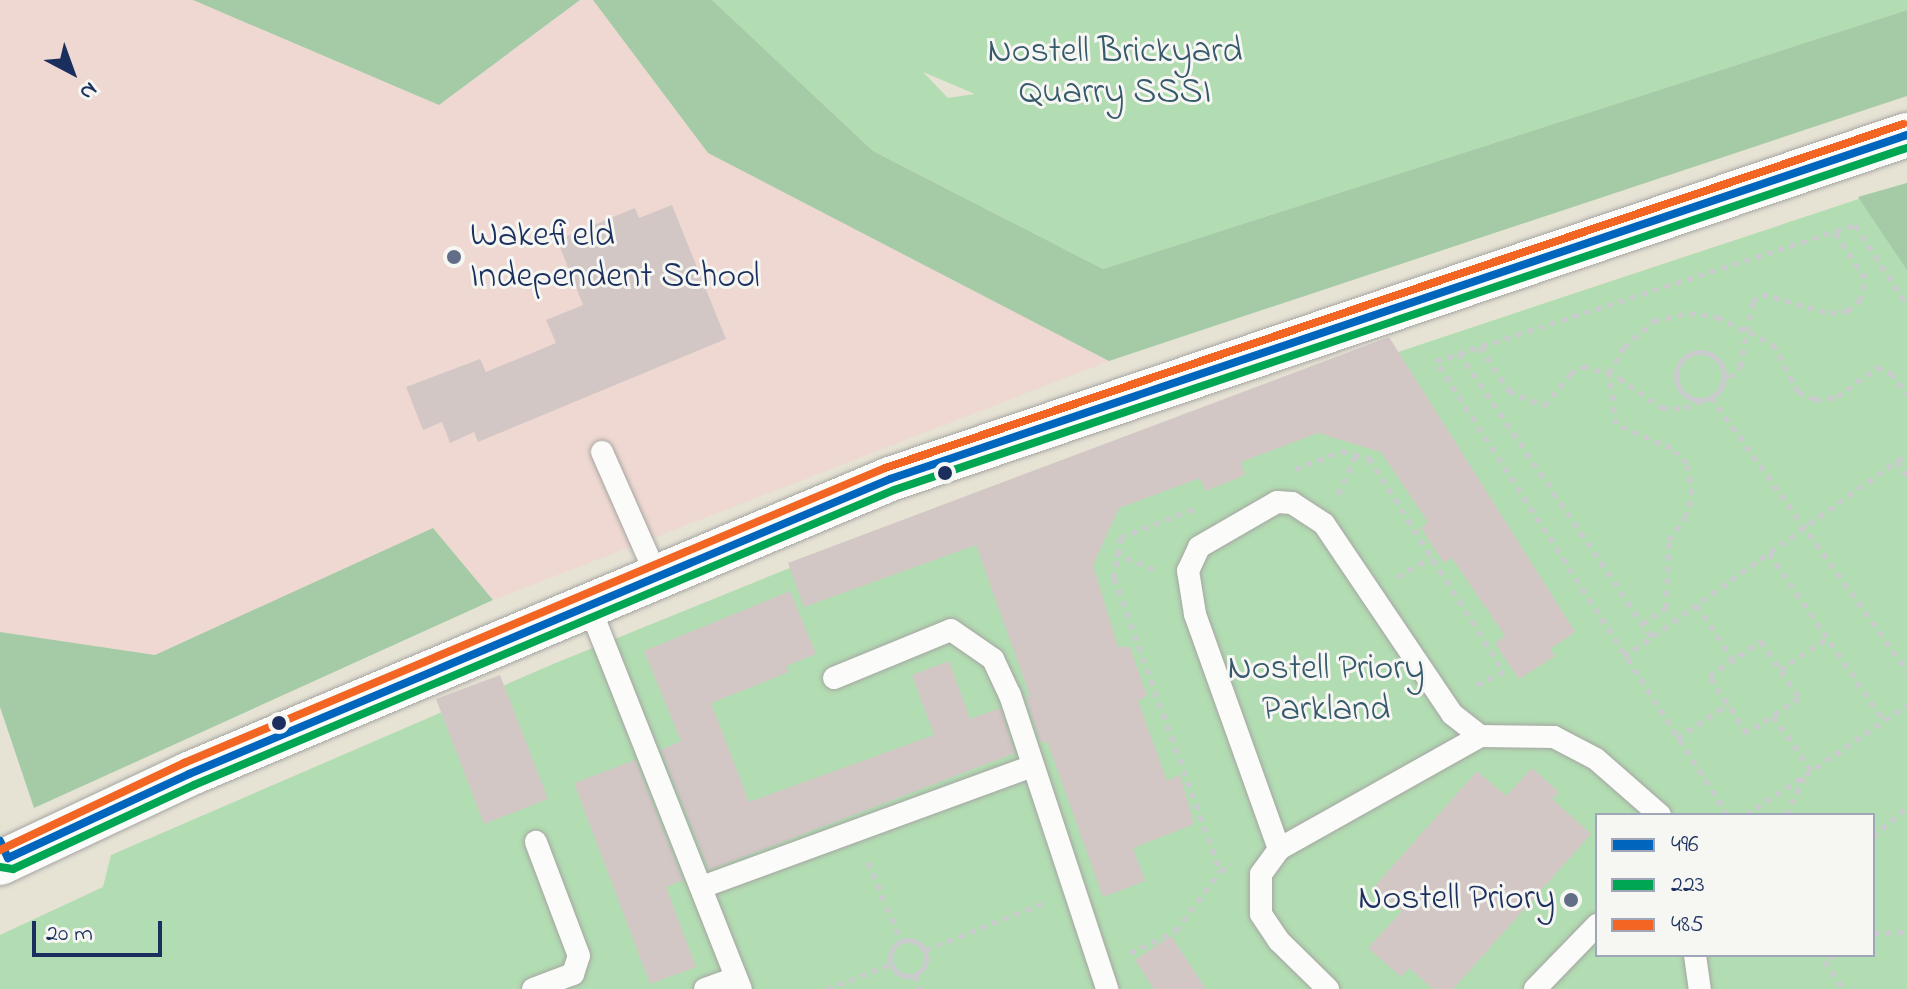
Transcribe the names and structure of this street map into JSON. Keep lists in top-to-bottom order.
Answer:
{
  "parks": ["Nostell Brickyard Quarry SSSI", "Nostell Priory Parkland"],
  "places": ["Wakefield Independent School", "Nostell Priory"],
  "lines": ["transit line 485", "transit line 496", "transit line 223"],
  "legend": ["496", "223", "485"],
  "scale_bar": "20 m",
  "north": "bottom right"
}
